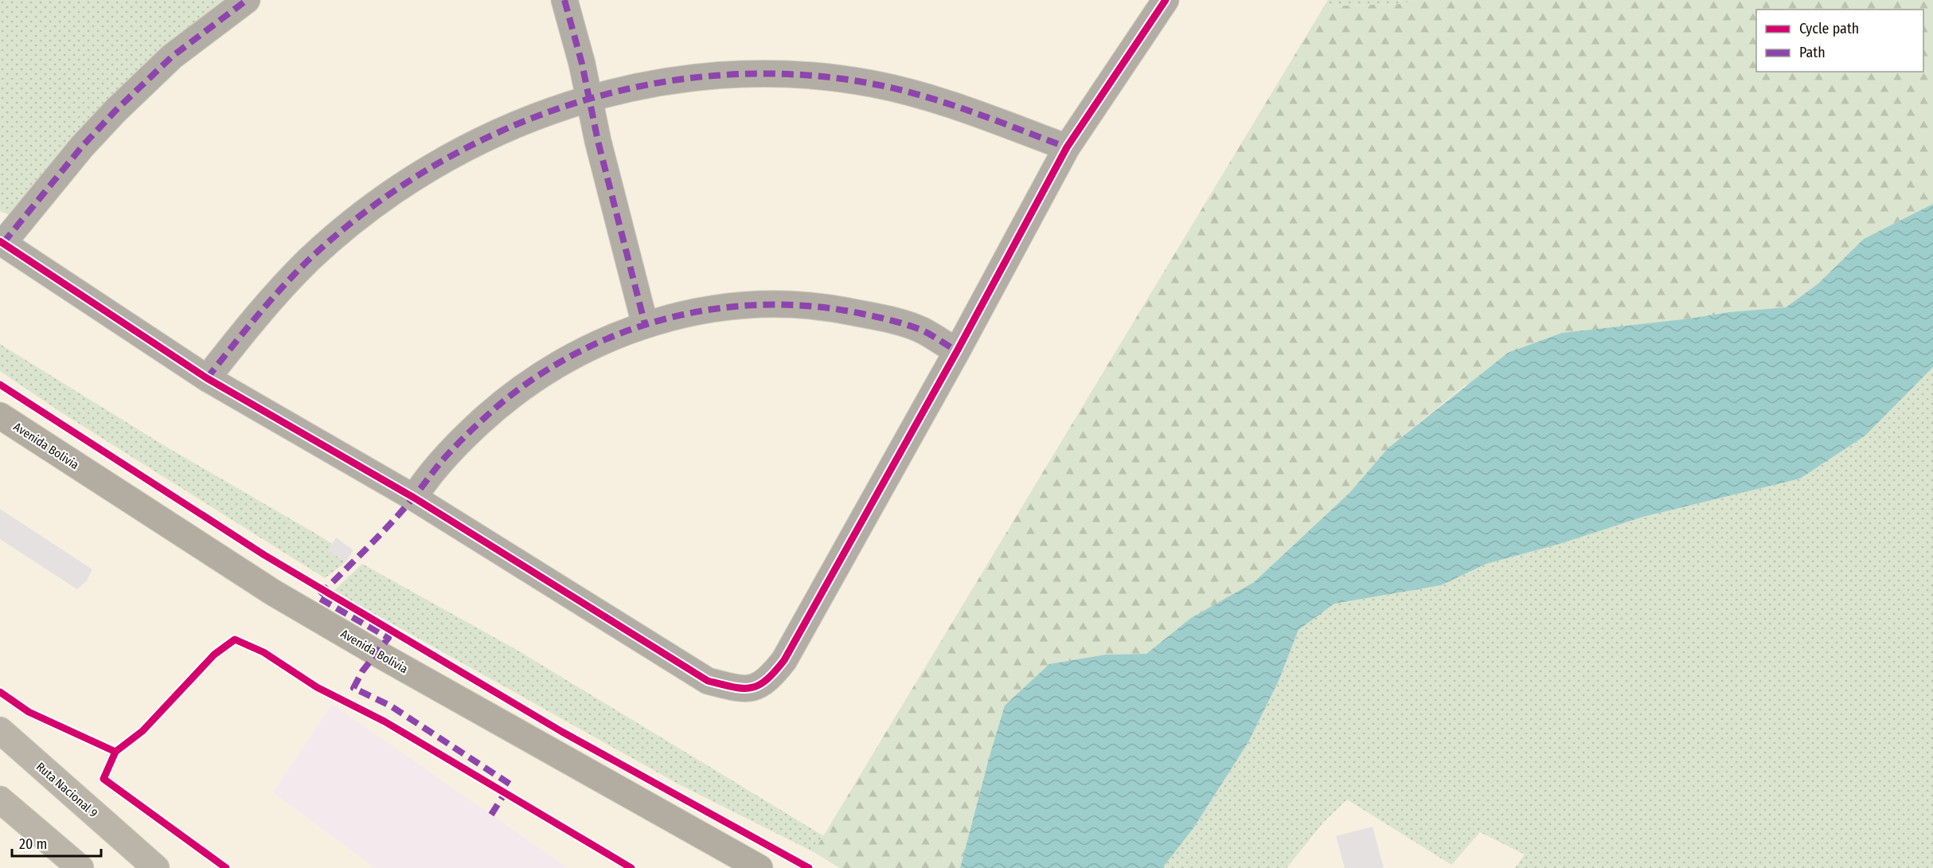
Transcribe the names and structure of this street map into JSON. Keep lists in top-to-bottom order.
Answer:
{
  "streets": {
    "highway": ["Ruta Nacional 9"],
    "street": ["Avenida Bolivia"]
  },
  "legend": ["Cycle path", "Path"],
  "scale_bar": "20 m"
}
